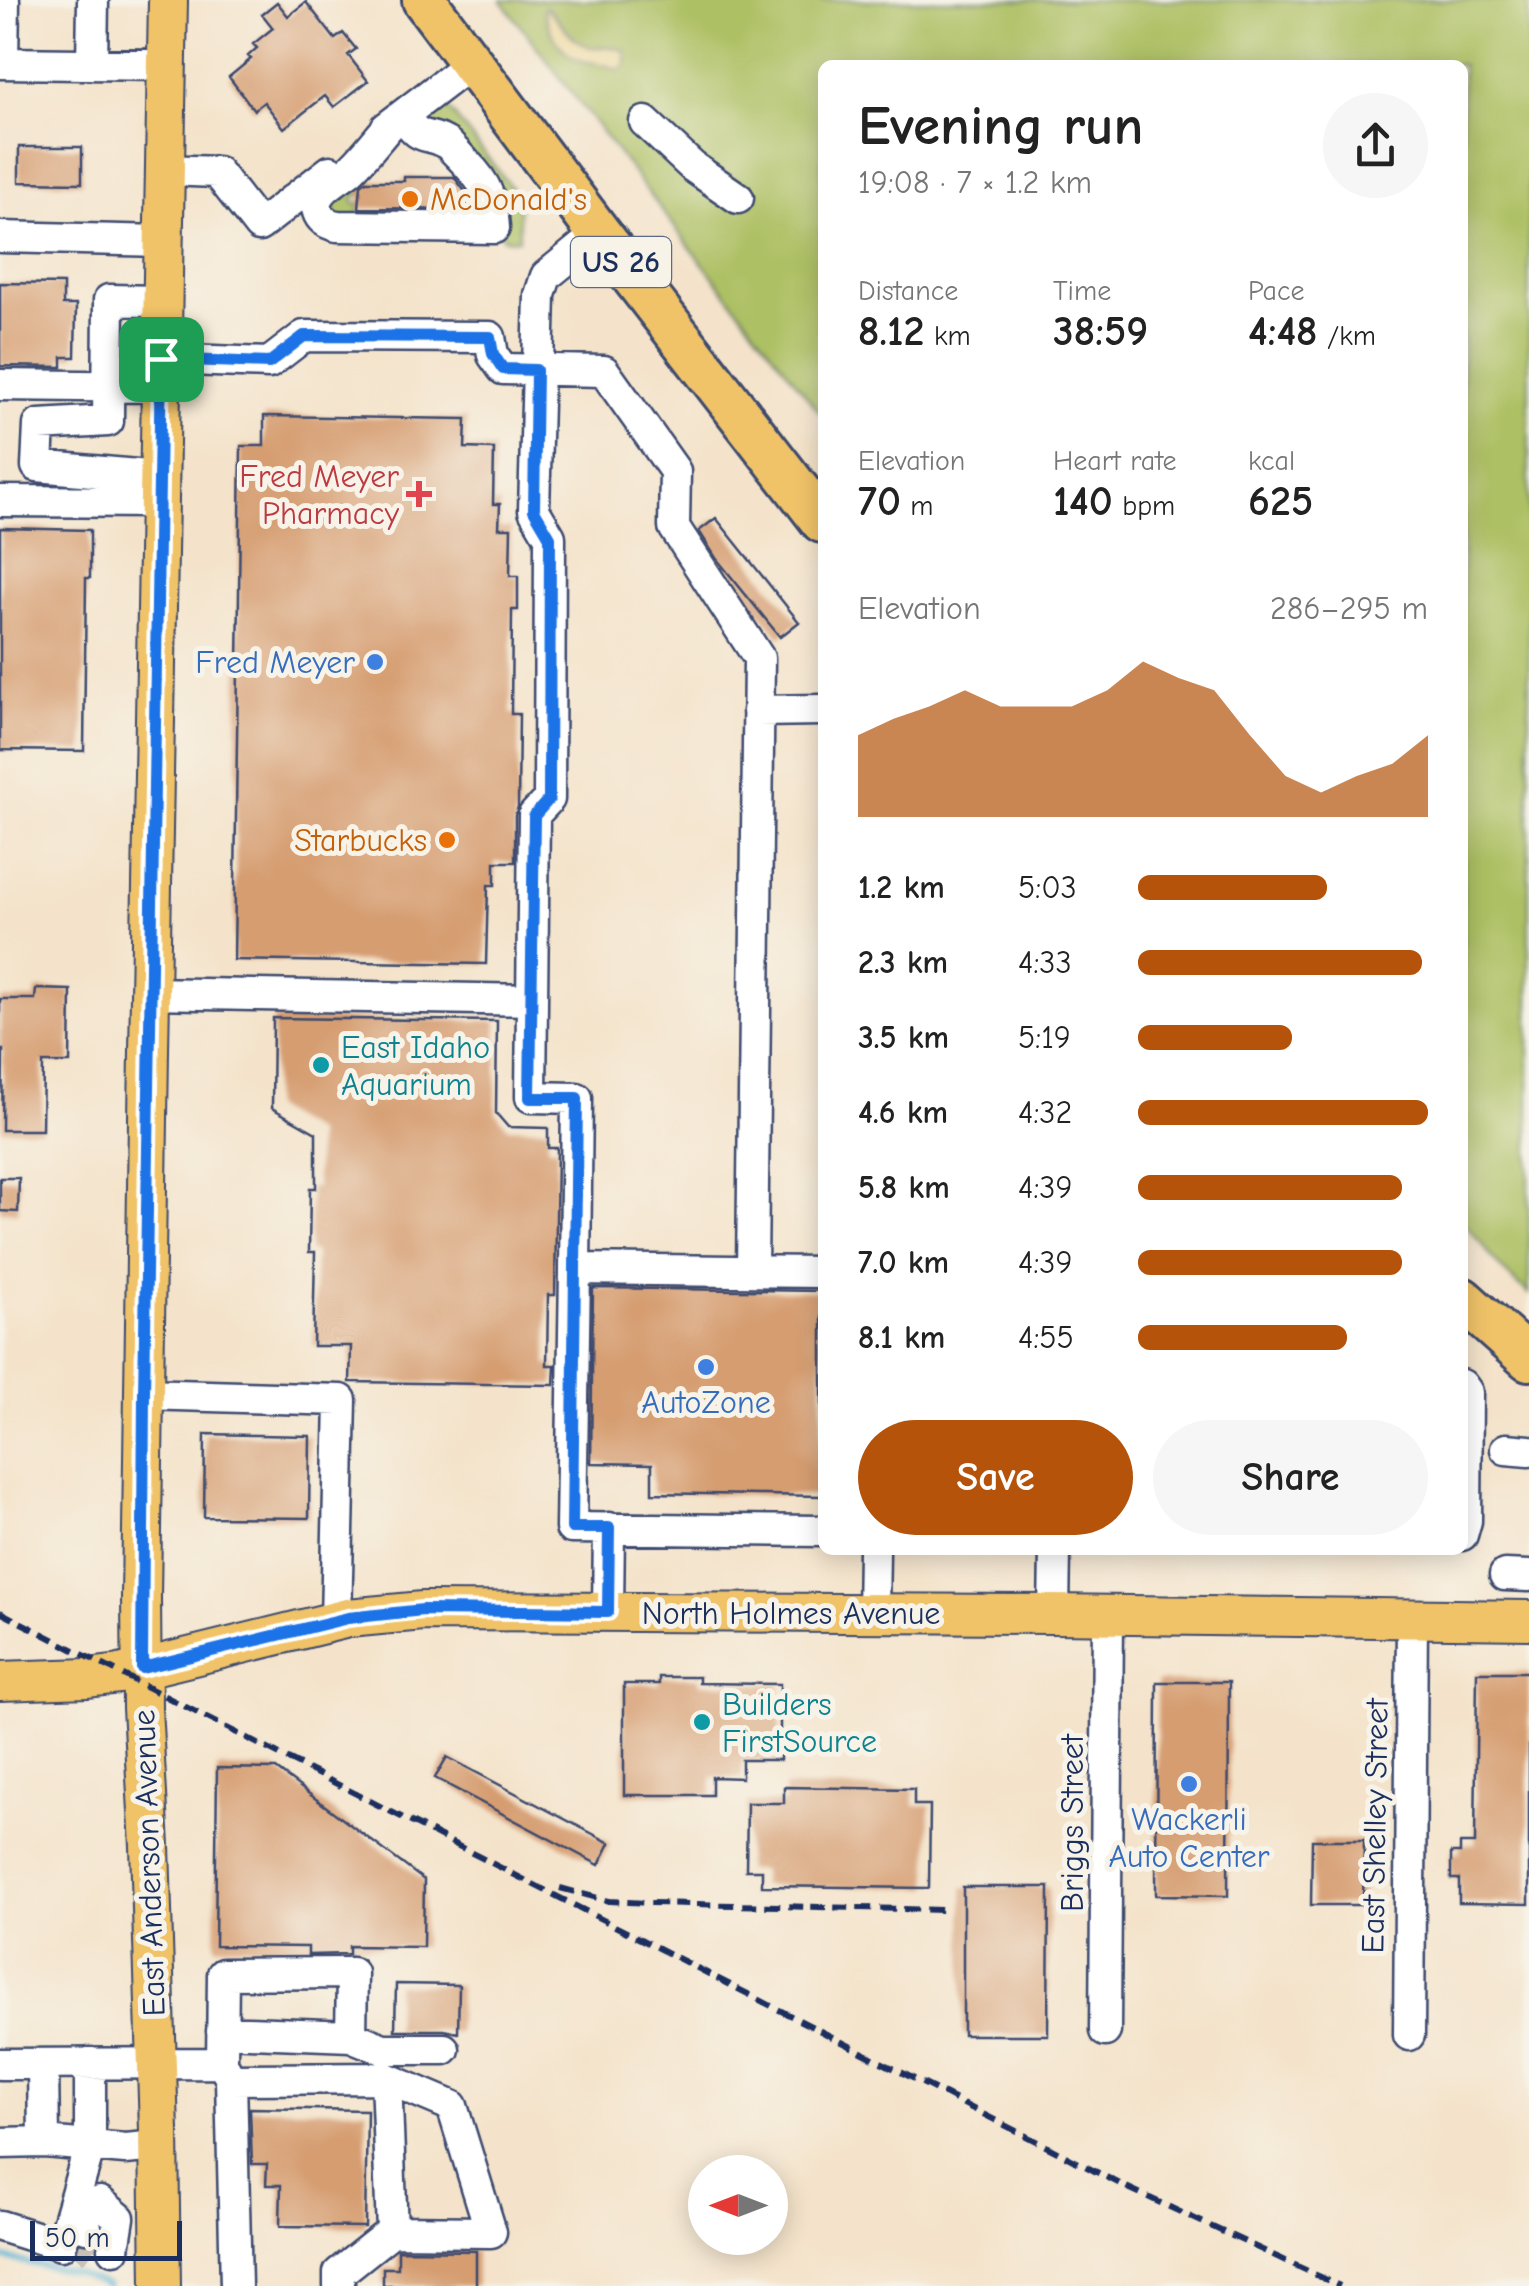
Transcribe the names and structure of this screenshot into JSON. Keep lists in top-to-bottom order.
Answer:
{
  "streets": {
    "highway": ["US 26"],
    "main road": ["North Holmes Avenue", "East Anderson Avenue"],
    "street": ["Briggs Street", "East Shelley Street"]
  },
  "crossings": [
    ["North Holmes Avenue", "Briggs Street"],
    ["North Holmes Avenue", "East Shelley Street"],
    ["North Holmes Avenue", "East Anderson Avenue"]
  ],
  "places": {
    "other": [
      "McDonald's",
      "Fred Meyer",
      "Starbucks",
      "East Idaho Aquarium",
      "AutoZone",
      "Builders FirstSource",
      "Wackerli Auto Center"
    ],
    "health": ["Fred Meyer Pharmacy"]
  },
  "scale_bar": "50 m",
  "north": "left",
  "page": {
    "heading": ["Evening run", "19:08 · 7 × 1.2 km"],
    "stats": [
      ["Distance", "8.12 km"],
      ["Time", "38:59"],
      ["Pace", "4:48 /km"],
      ["Elevation", "70 m"],
      ["Heart rate", "140 bpm"],
      ["kcal", "625"]
    ],
    "chart": ["Elevation", "286–295 m"],
    "list": [
      {
        "name": "1.2 km",
        "note": "5:03"
      },
      {
        "name": "2.3 km",
        "note": "4:33"
      },
      {
        "name": "3.5 km",
        "note": "5:19"
      },
      {
        "name": "4.6 km",
        "note": "4:32"
      },
      {
        "name": "5.8 km",
        "note": "4:39"
      },
      {
        "name": "7.0 km",
        "note": "4:39"
      },
      {
        "name": "8.1 km",
        "note": "4:55"
      }
    ],
    "buttons": ["Save", "Share"],
    "scale": "50 m"
  }
}
